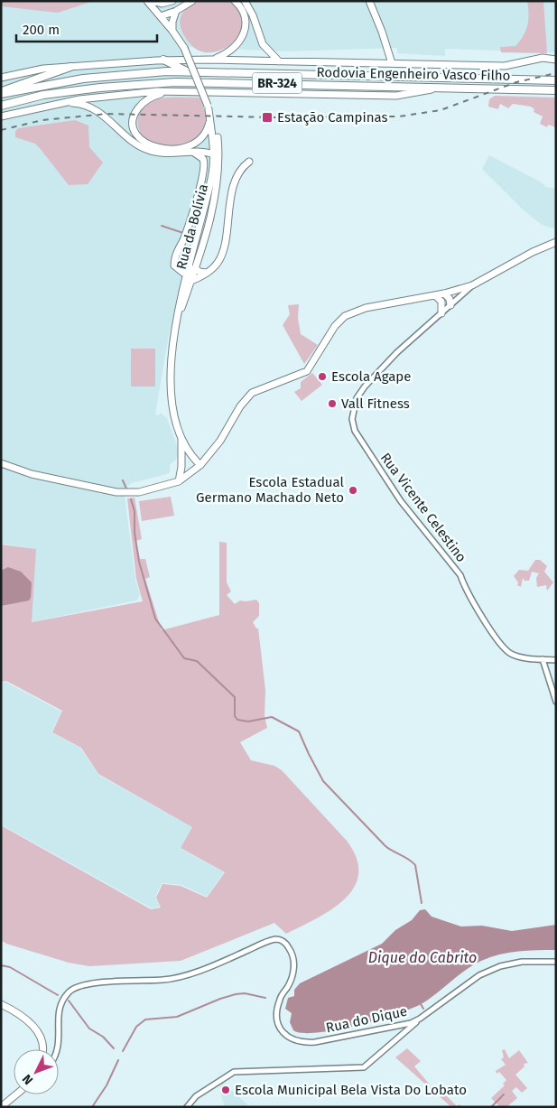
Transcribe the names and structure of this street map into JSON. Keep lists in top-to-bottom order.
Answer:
{
  "streets": {
    "highway": ["Rodovia Engenheiro Vasco Filho", "BR-324"],
    "main road": ["Rua da Bolívia"],
    "street": ["Rua Vicente Celestino", "Rua do Dique"]
  },
  "water": ["Dique do Cabrito"],
  "places": {
    "transit": ["Estação Campinas"],
    "other": [
      "Escola Agape",
      "Vall Fitness",
      "Escola Estadual Germano Machado Neto",
      "Escola Municipal Bela Vista Do Lobato"
    ]
  },
  "scale_bar": "200 m",
  "north": "bottom left"
}
